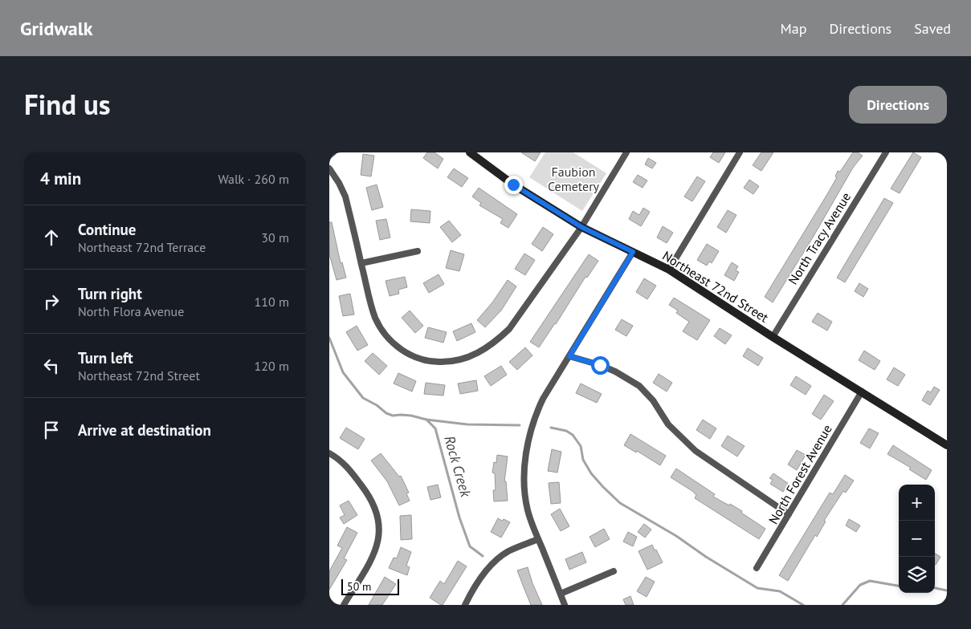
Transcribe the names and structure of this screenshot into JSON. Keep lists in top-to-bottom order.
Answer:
{
  "streets": {
    "main road": ["Northeast 72nd Street"],
    "street": ["North Tracy Avenue", "North Forest Avenue"]
  },
  "crossings": [
    ["North Tracy Avenue", "Northeast 72nd Street"],
    ["Northeast 72nd Street", "North Forest Avenue"]
  ],
  "water": ["Rock Creek"],
  "parks": ["Faubion Cemetery"],
  "scale_bar": "50 m",
  "page": {
    "header": "Gridwalk",
    "nav": ["Map", "Directions", "Saved"],
    "title": "Find us",
    "buttons": "Directions",
    "heading": ["4 min", "Walk · 260 m"],
    "list": [
      ["Continue", "Northeast 72nd Terrace", "30 m"],
      ["Turn right", "North Flora Avenue", "110 m"],
      ["Turn left", "Northeast 72nd Street", "120 m"],
      "Arrive at destination"
    ],
    "map_buttons": ["+", "−"],
    "scale": "50 m"
  }
}
